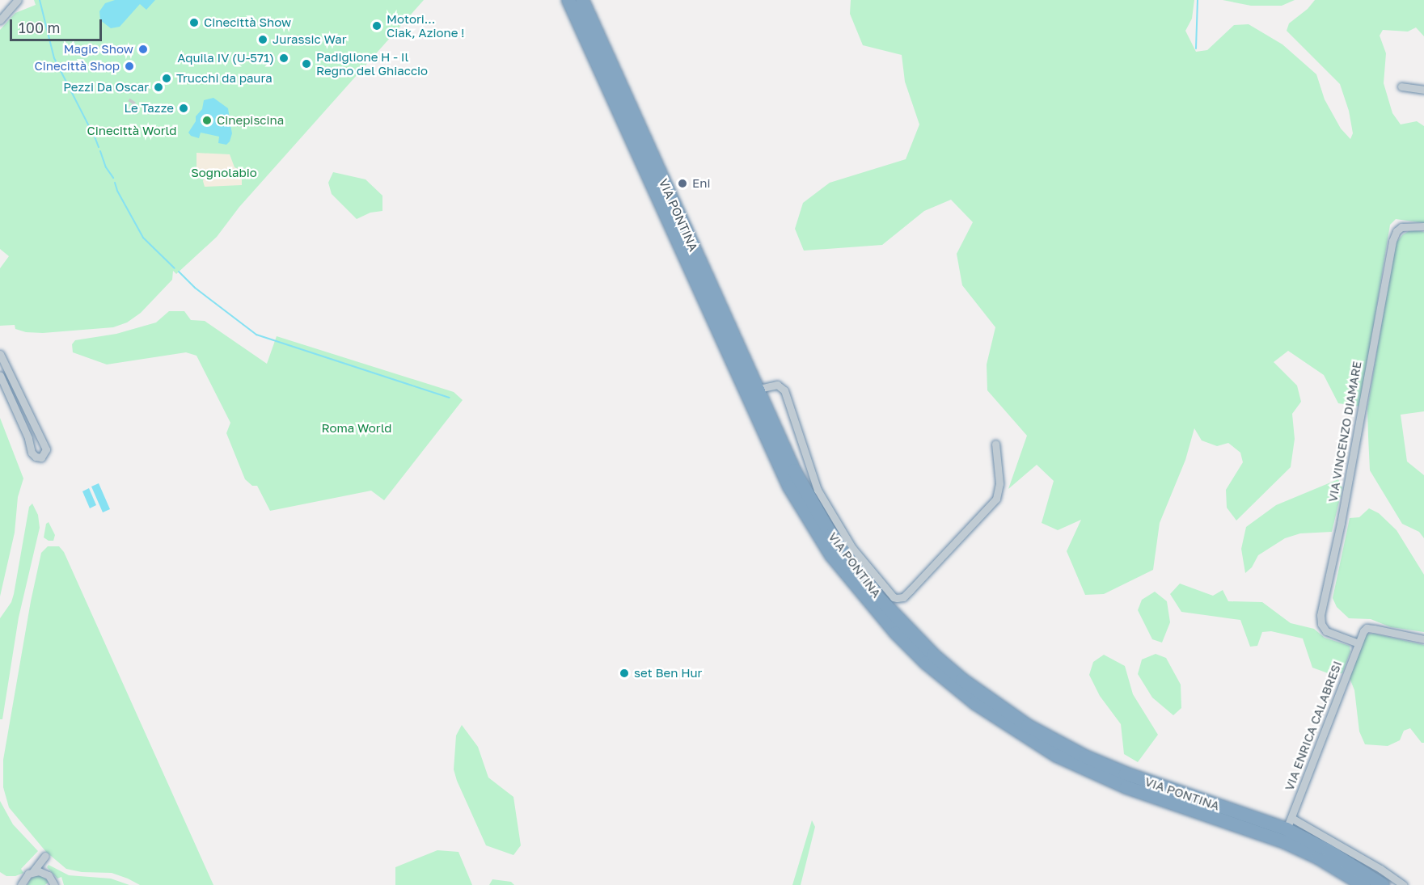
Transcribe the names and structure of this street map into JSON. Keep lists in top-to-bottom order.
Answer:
{
  "streets": {
    "highway": ["VIA PONTINA"],
    "street": ["VIA VINCENZO DIAMARE", "VIA ENRICA CALABRESI"]
  },
  "crossings": [
    ["VIA PONTINA", "VIA ENRICA CALABRESI"],
    ["VIA VINCENZO DIAMARE", "VIA ENRICA CALABRESI"]
  ],
  "parks": ["Cinecittà World", "Sognolabio", "Roma World"],
  "places": [
    "Cinecittà Show",
    "Motori... Ciak, Azione !",
    "Jurassic War",
    "Magic Show",
    "Aquila IV (U-571)",
    "Padiglione H - Il Regno del Ghiaccio",
    "Cinecittà Shop",
    "Trucchi da paura",
    "Pezzi Da Oscar",
    "Le Tazze",
    "Cinepiscina",
    "Eni",
    "set Ben Hur"
  ],
  "scale_bar": "100 m"
}
